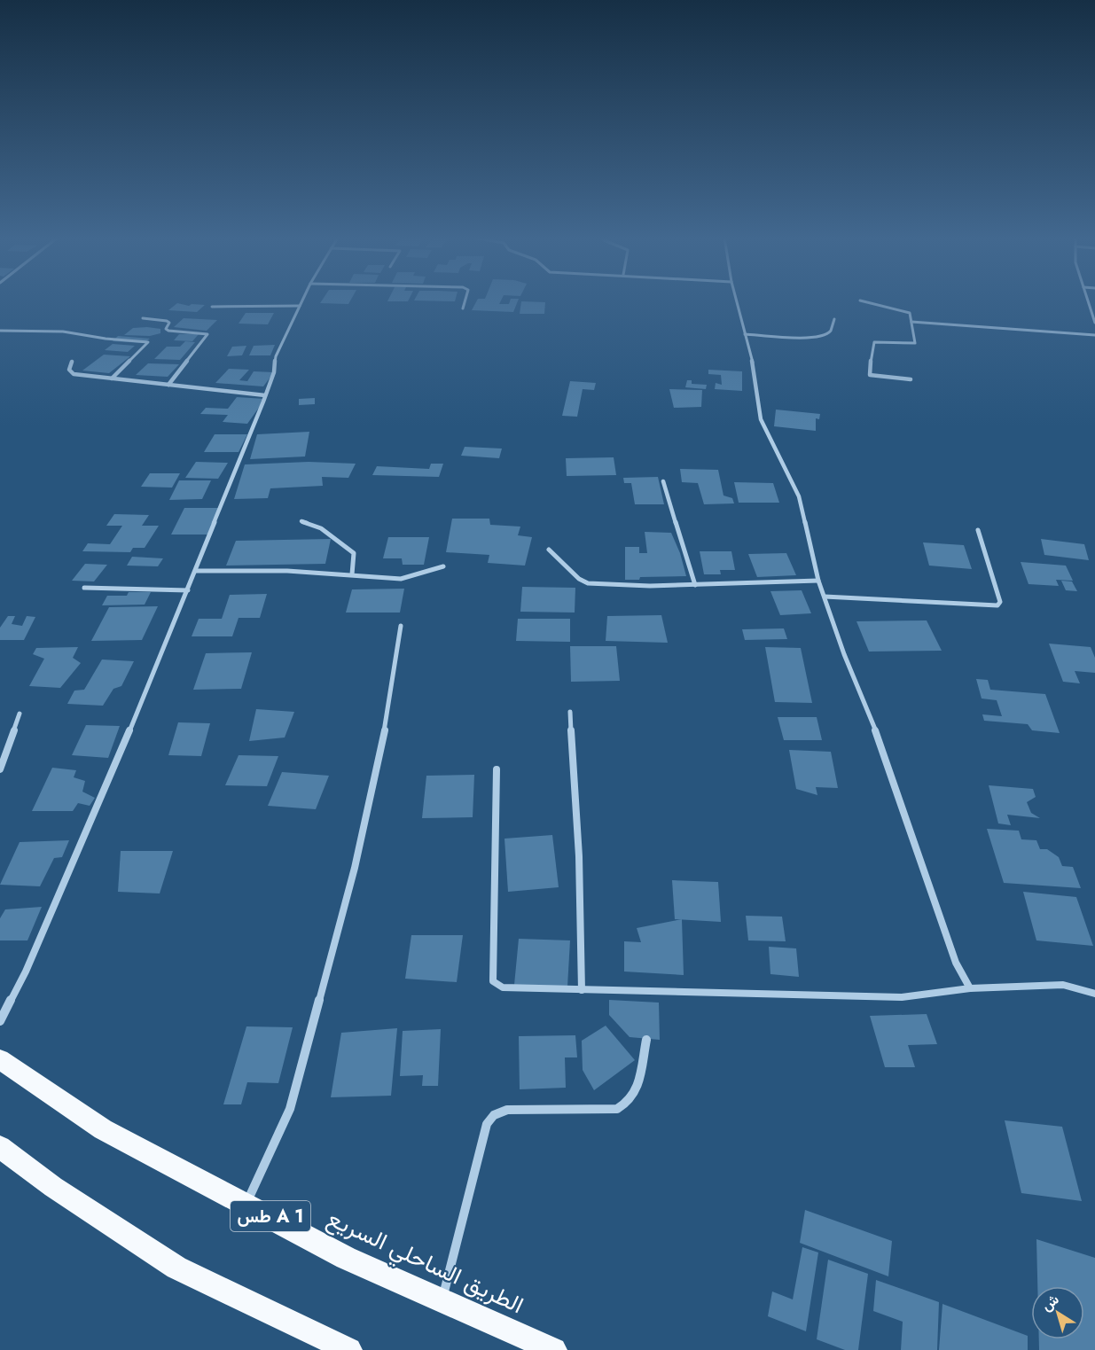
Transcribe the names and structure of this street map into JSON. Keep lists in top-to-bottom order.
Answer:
{
  "streets": {
    "highway": ["طس A 1", "الطريق الساحلي السريع"]
  },
  "north": "top left"
}
